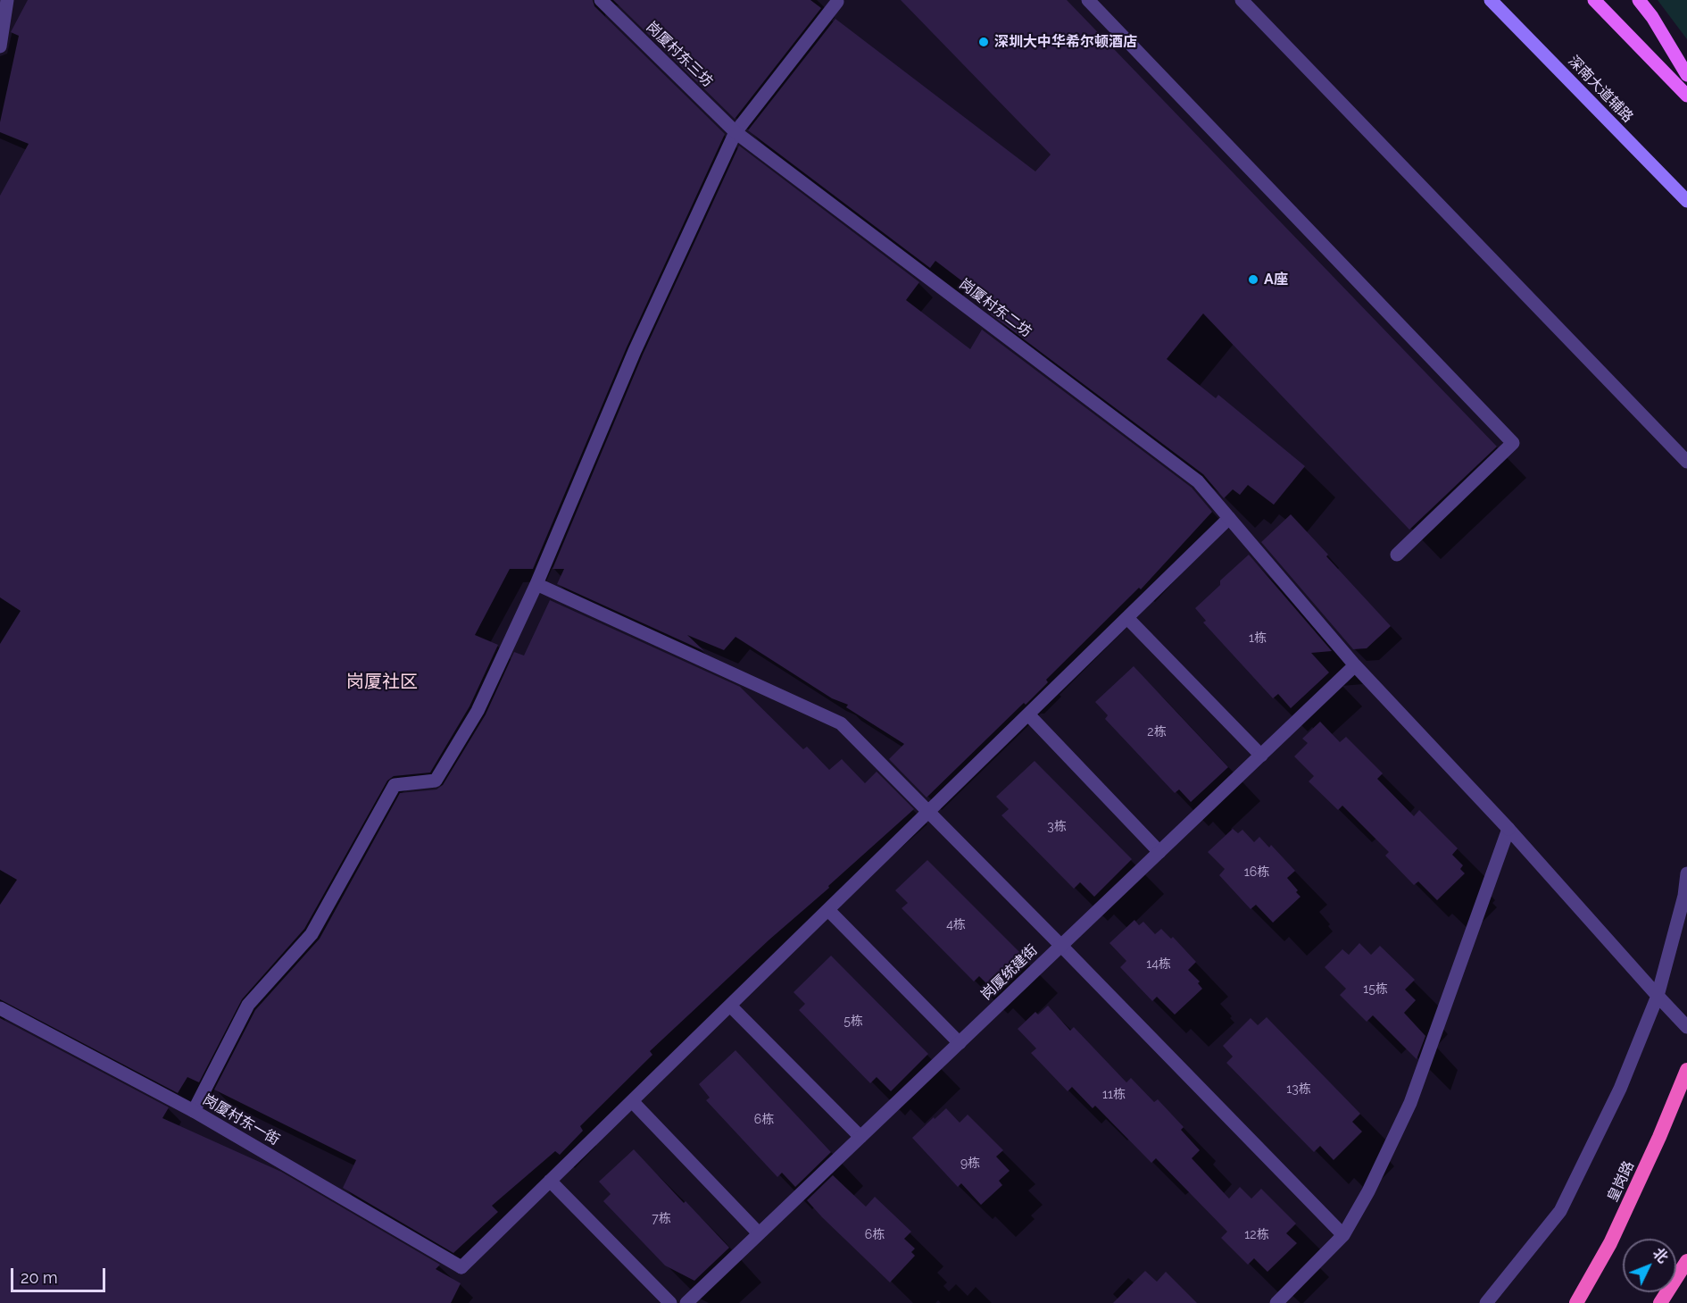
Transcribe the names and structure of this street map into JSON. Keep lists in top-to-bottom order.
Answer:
{
  "streets": {
    "highway": ["皇岗路"],
    "main road": ["深南大道辅路"],
    "street": [
      "岗厦村东三坊",
      "岗厦村东二坊",
      "岗厦统建街",
      "岗厦村东一街"
    ]
  },
  "crossings": [
    ["岗厦村东三坊", "岗厦村东二坊"],
    ["岗厦村东二坊", "岗厦统建街"]
  ],
  "districts": ["岗厦社区"],
  "places": ["深圳大中华希尔顿酒店", "A座"],
  "house_numbers": [
    "1栋",
    "2栋",
    "3栋",
    "16栋",
    "4栋",
    "14栋",
    "15栋",
    "5栋",
    "13栋",
    "11栋",
    "6栋",
    "9栋",
    "7栋",
    "6栋",
    "12栋"
  ],
  "scale_bar": "20 m",
  "north": "top right"
}
